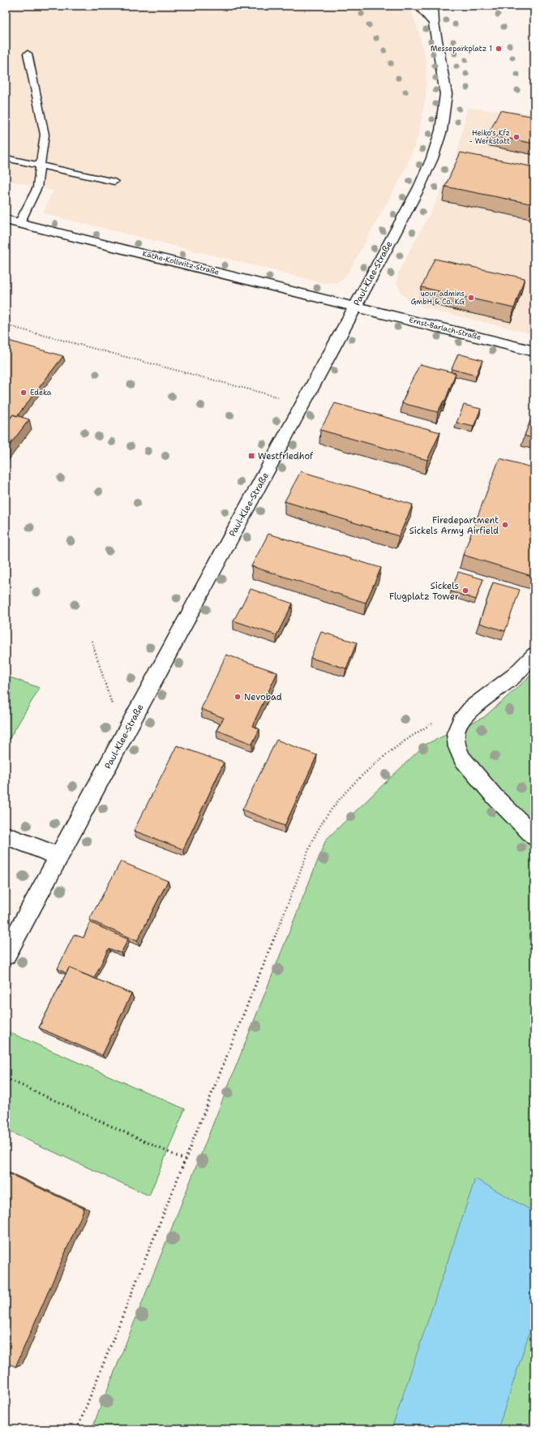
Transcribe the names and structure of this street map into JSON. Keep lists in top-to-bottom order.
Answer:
{
  "streets": {
    "street": ["Käthe-Kollwitz-Straße", "Paul-Klee-Straße", "Ernst-Barlach-Straße"]
  },
  "crossings": [
    ["Käthe-Kollwitz-Straße", "Paul-Klee-Straße"],
    ["Käthe-Kollwitz-Straße", "Ernst-Barlach-Straße"],
    ["Paul-Klee-Straße", "Ernst-Barlach-Straße"]
  ],
  "places": {
    "other": [
      "Messeparkplatz 1",
      "Heiko's Kfz - Werkstatt",
      "your admins GmbH & Co. KG",
      "Edeka",
      "Firedepartment Sickels Army Airfield",
      "Sickels Flugplatz Tower",
      "Nevobad"
    ],
    "transit": ["Westfriedhof"]
  }
}
